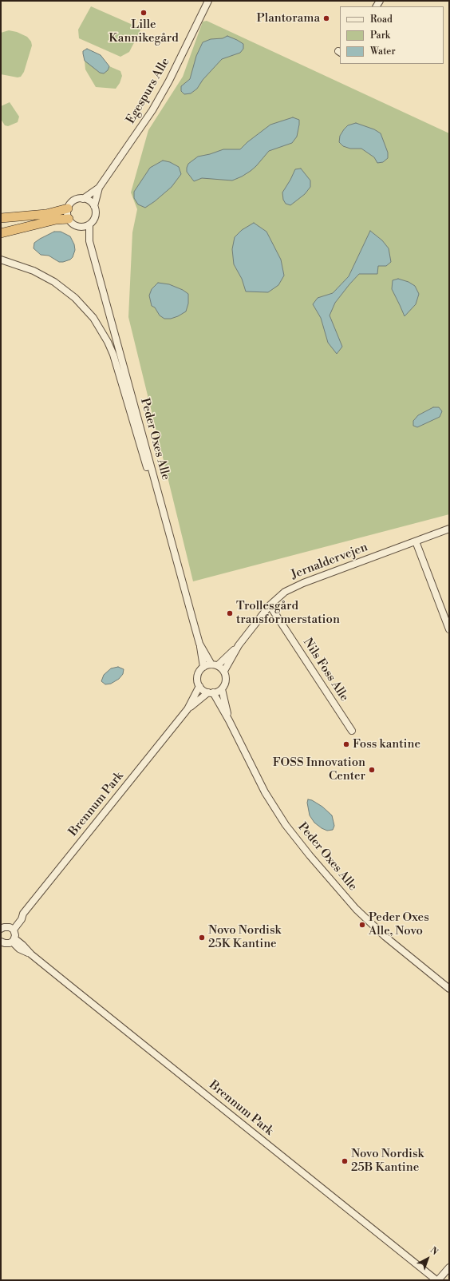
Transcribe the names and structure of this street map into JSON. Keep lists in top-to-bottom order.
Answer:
{
  "streets": {
    "street": [
      "Egespurs Alle",
      "Peder Oxes Alle",
      "Jernaldervejen",
      "Nils Foss Alle",
      "Brennum Park"
    ]
  },
  "crossings": [
    ["Egespurs Alle", "Peder Oxes Alle"],
    ["Peder Oxes Alle", "Jernaldervejen"],
    ["Peder Oxes Alle", "Brennum Park"],
    ["Jernaldervejen", "Nils Foss Alle"],
    ["Jernaldervejen", "Brennum Park"]
  ],
  "places": [
    "Lille Kannikegård",
    "Plantorama",
    "Trollesgård transformerstation",
    "Foss kantine",
    "FOSS Innovation Center",
    "Peder Oxes Alle, Novo",
    "Novo Nordisk 25K Kantine",
    "Novo Nordisk 25B Kantine"
  ],
  "legend": ["Road", "Park", "Water"],
  "north": "top right"
}
